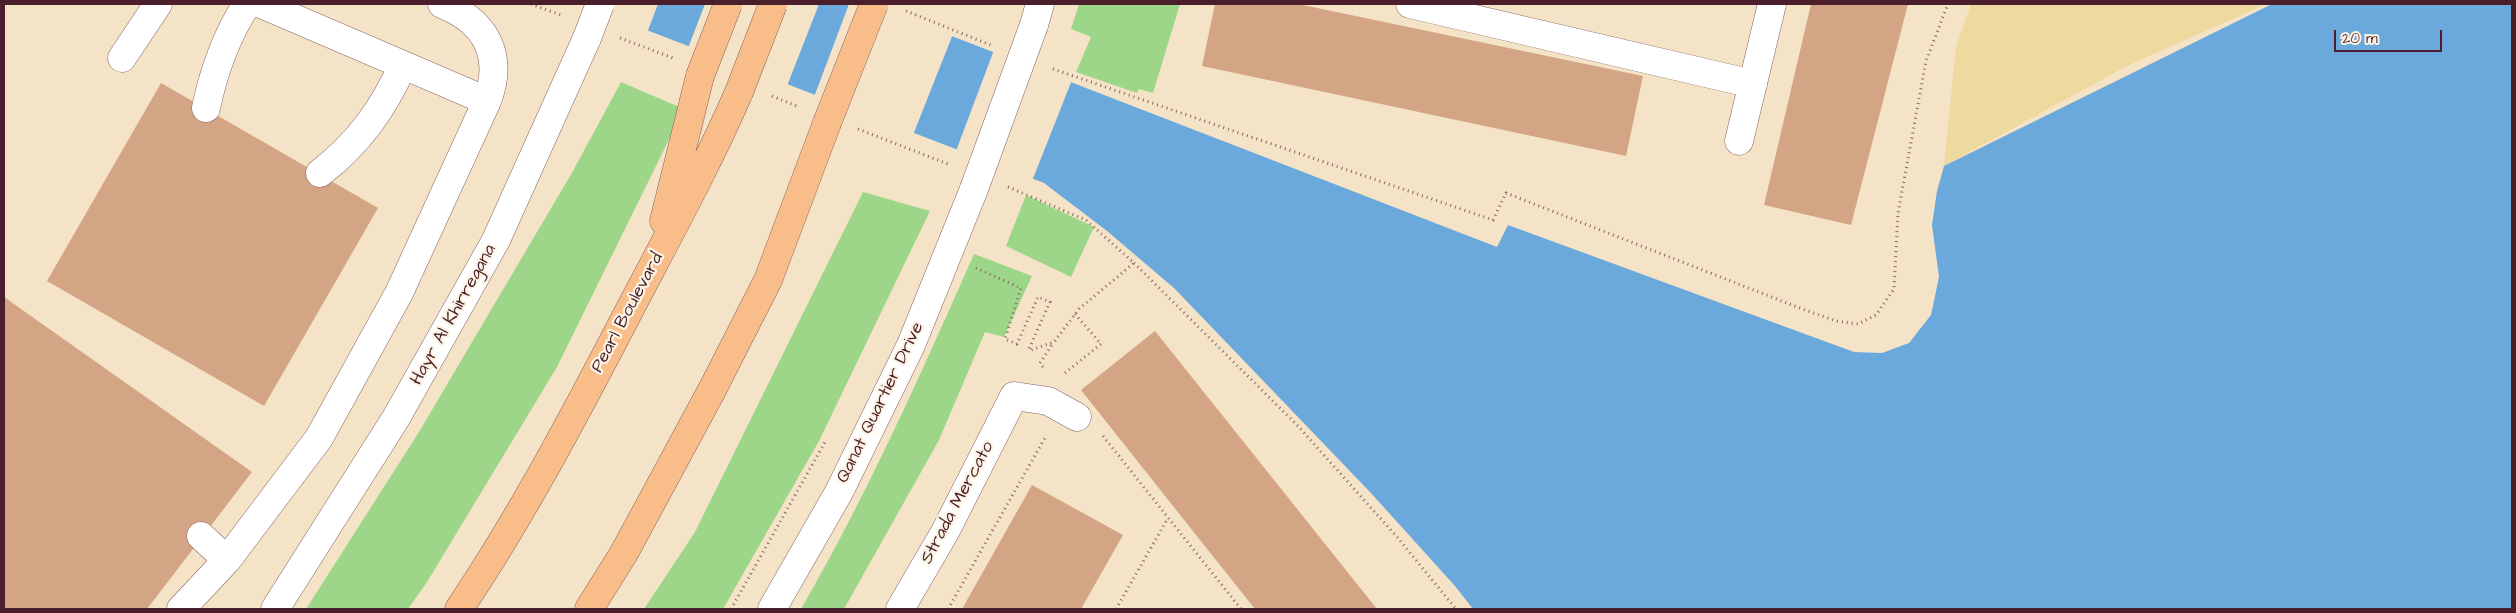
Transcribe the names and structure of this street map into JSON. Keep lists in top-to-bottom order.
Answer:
{
  "streets": {
    "main road": ["Pearl Boulevard"],
    "street": ["Hayr Al Khirregana", "Qanat Quartier Drive", "Strada Mercato"]
  },
  "scale_bar": "20 m"
}
